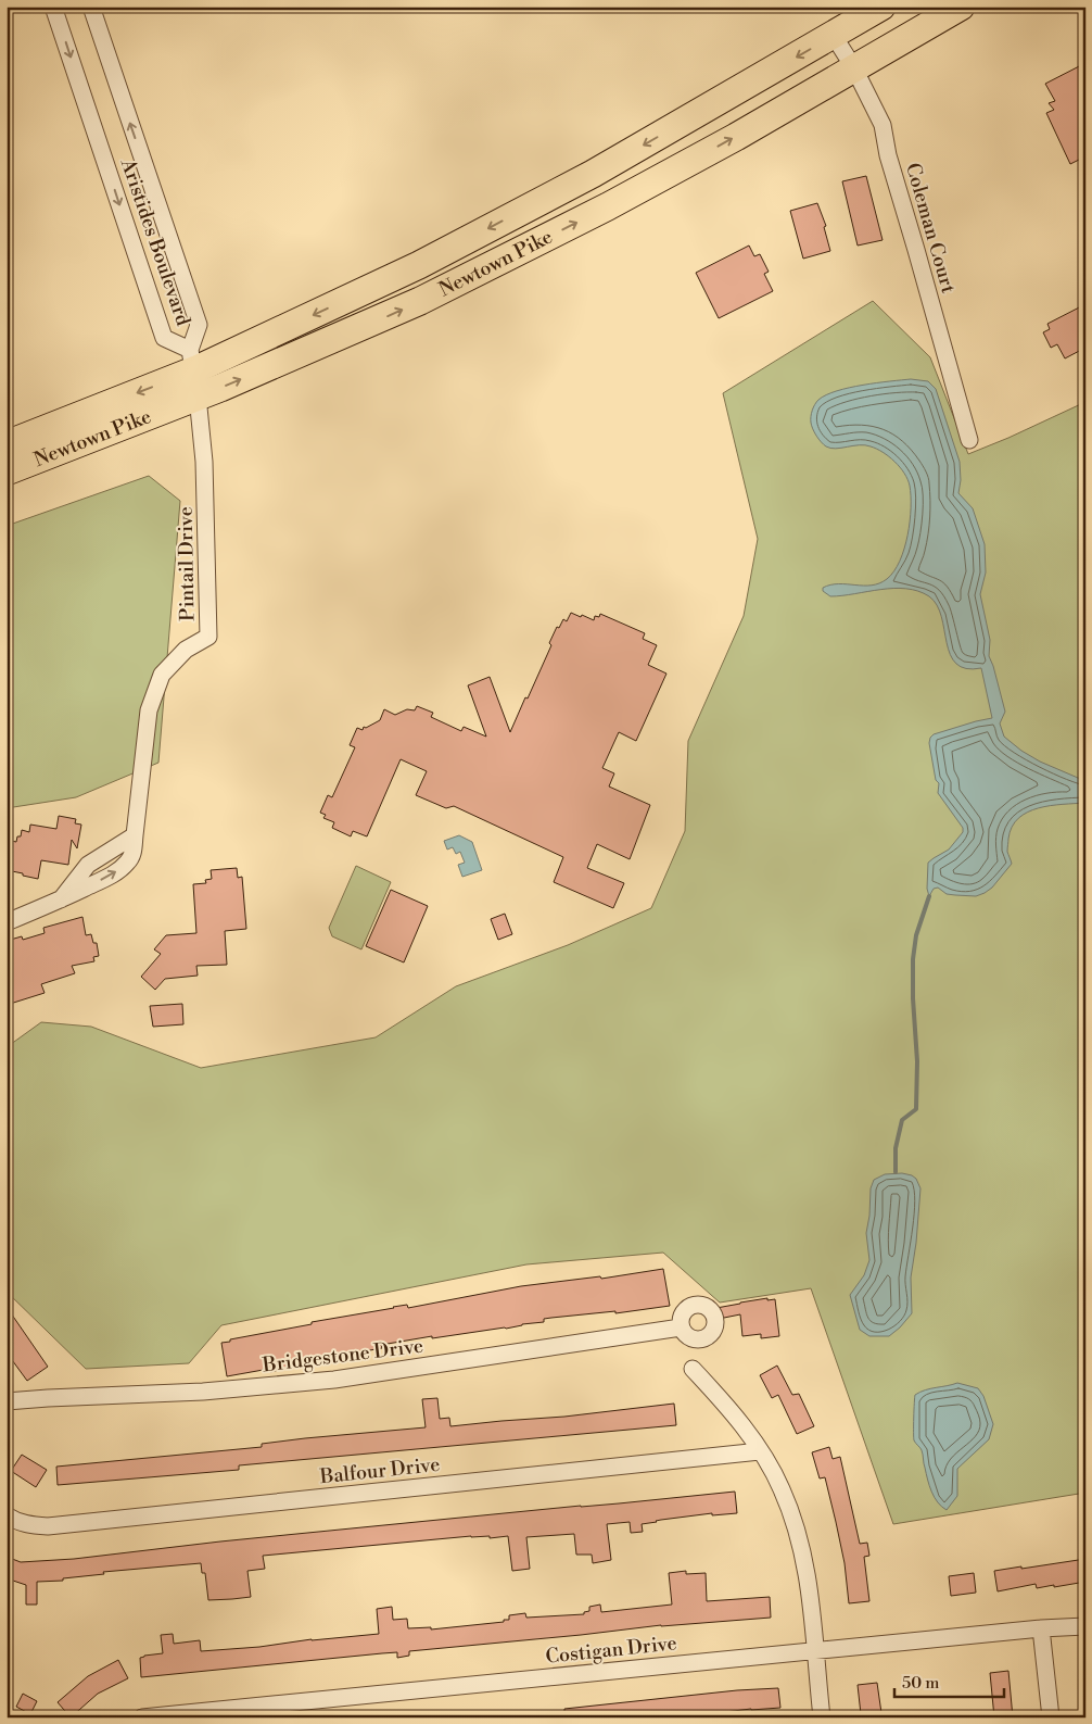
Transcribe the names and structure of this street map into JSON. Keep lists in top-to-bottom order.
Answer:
{
  "streets": {
    "highway": ["Newtown Pike"],
    "street": [
      "Coleman Court",
      "Aristides Boulevard",
      "Pintail Drive",
      "Bridgestone Drive",
      "Balfour Drive",
      "Costigan Drive"
    ]
  },
  "crossings": [
    ["Coleman Court", "Newtown Pike"],
    ["Aristides Boulevard", "Newtown Pike"],
    ["Newtown Pike", "Pintail Drive"]
  ],
  "scale_bar": "50 m"
}
